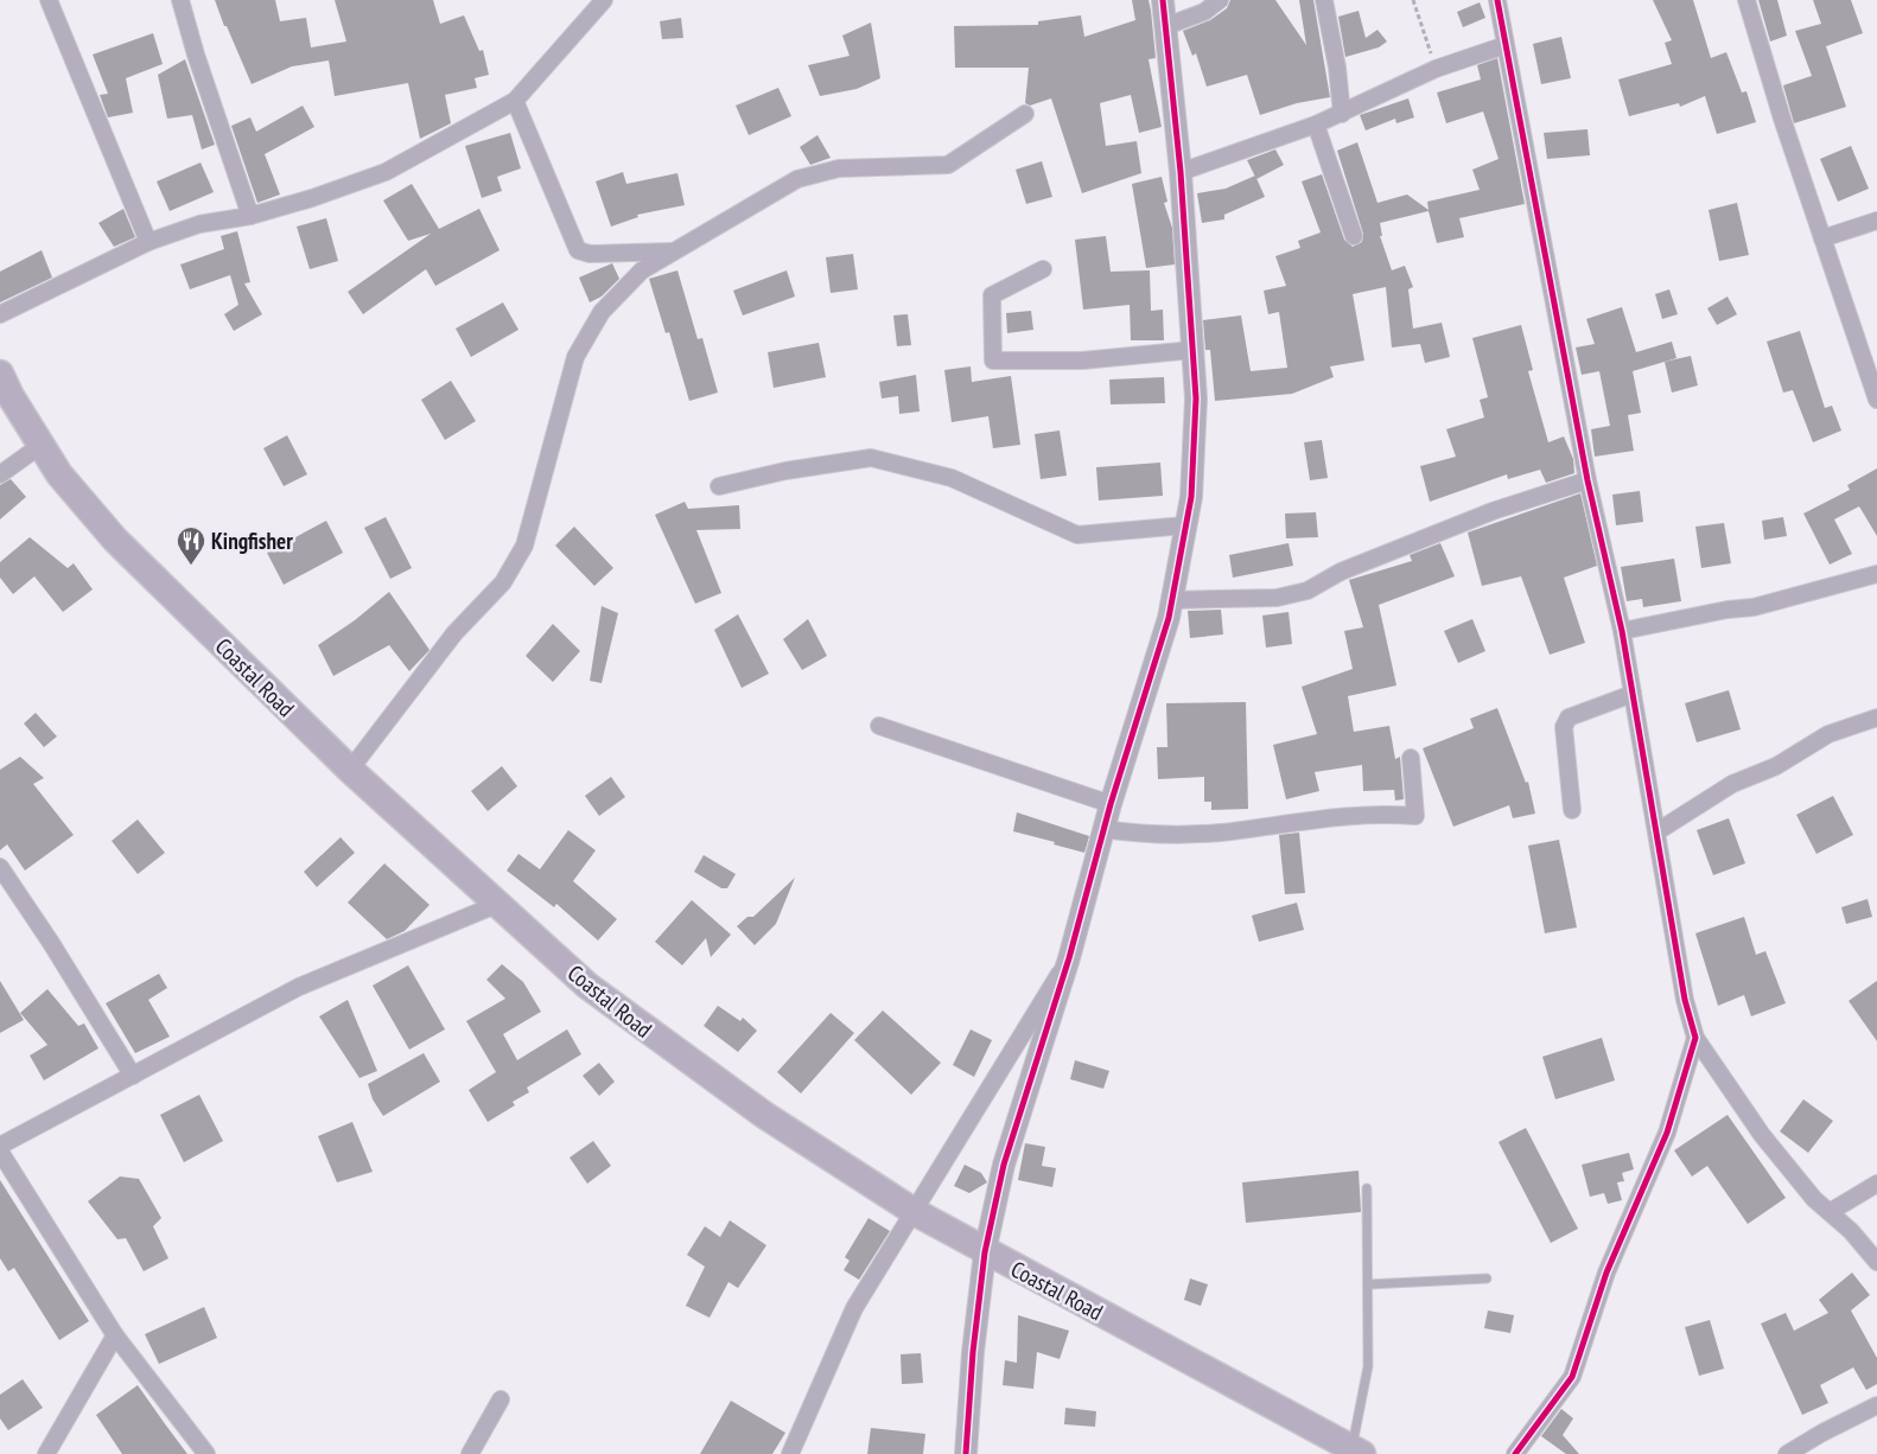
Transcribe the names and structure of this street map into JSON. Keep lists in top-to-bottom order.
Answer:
{
  "streets": {
    "main road": ["Coastal Road"]
  },
  "places": {
    "restaurant": ["Kingfisher"]
  }
}
